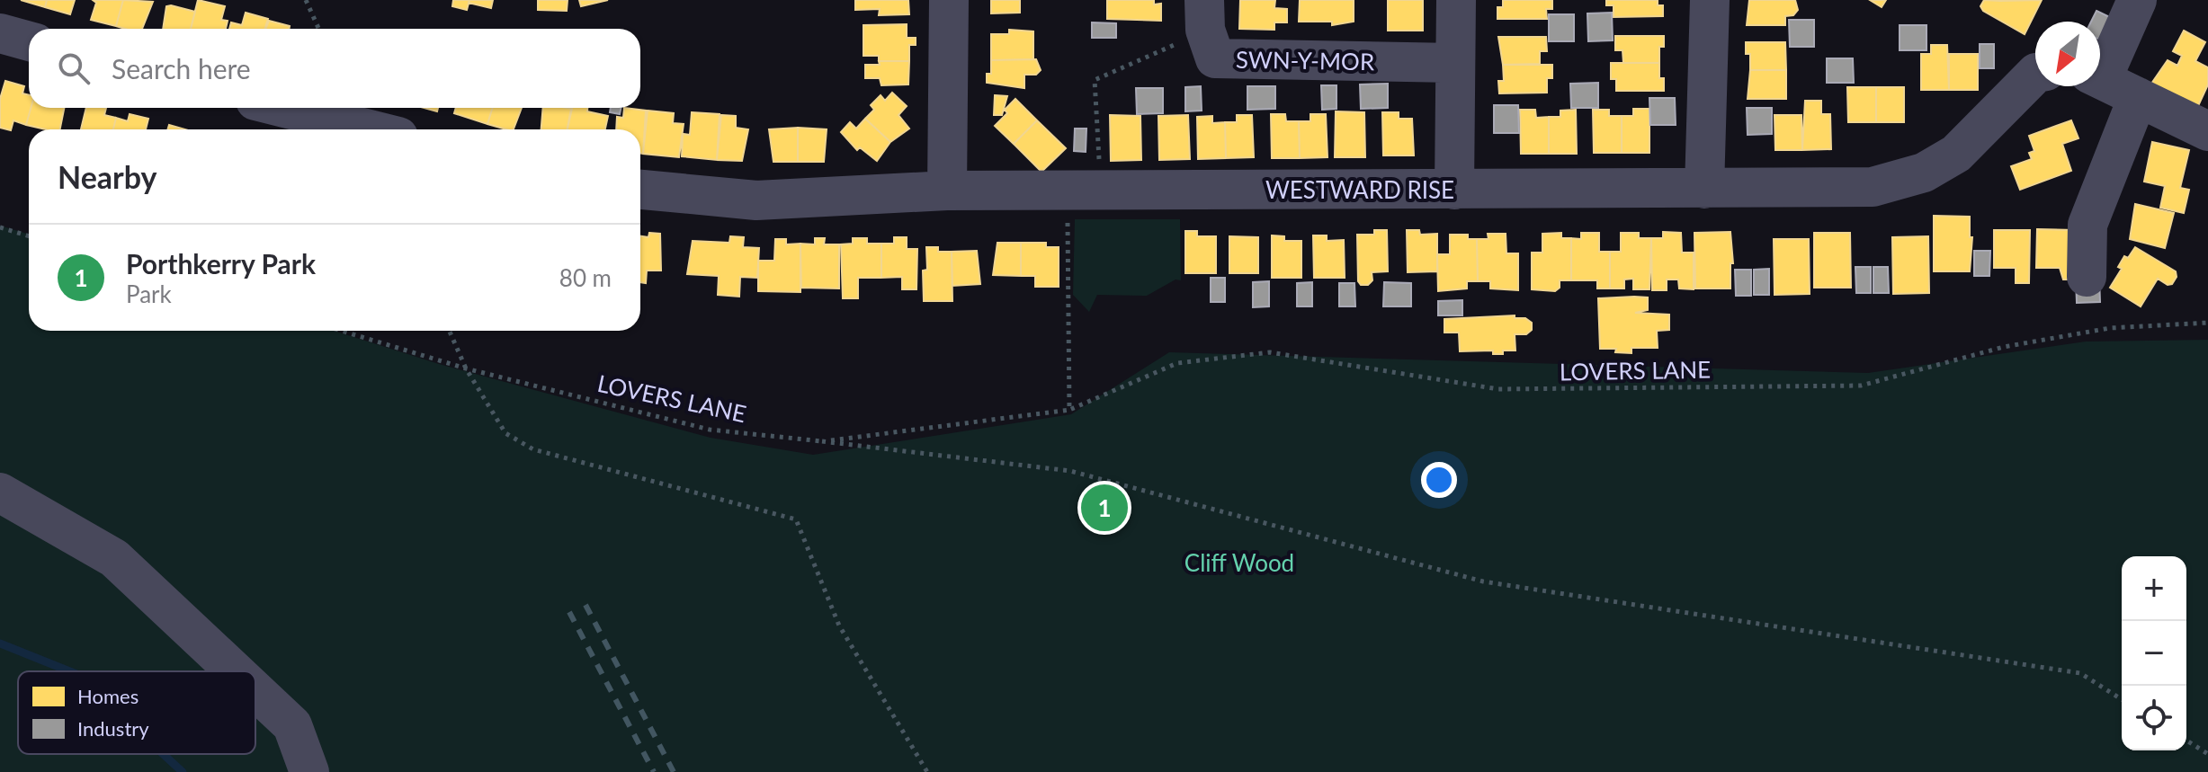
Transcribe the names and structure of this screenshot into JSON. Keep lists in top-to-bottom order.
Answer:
{
  "streets": {
    "street": ["SWN-Y-MOR", "WESTWARD RISE"],
    "path": ["LOVERS LANE"]
  },
  "parks": ["Cliff Wood"],
  "legend": ["Homes", "Industry"],
  "north": "bottom left",
  "page": {
    "search": "Search here",
    "heading": "Nearby",
    "list": [
      {
        "mark": "1",
        "name": "Porthkerry Park",
        "note": "Park",
        "value": "80 m"
      }
    ],
    "pins": "1",
    "map_buttons": ["+", "−"]
  }
}
